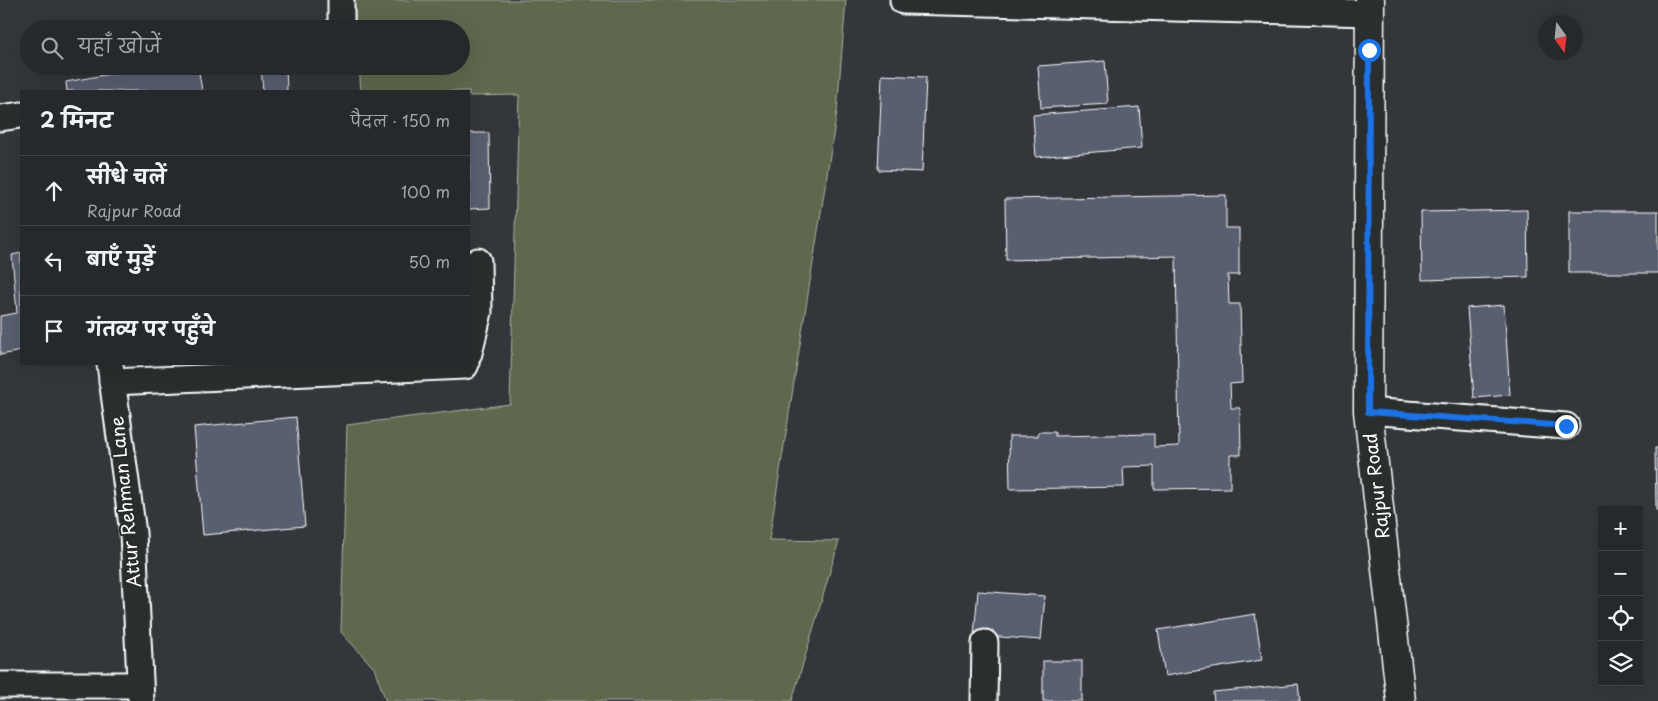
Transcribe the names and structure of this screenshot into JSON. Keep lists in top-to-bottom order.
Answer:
{
  "streets": {
    "street": ["Rajpur Road", "Attur Rehman Lane"]
  },
  "north": "bottom",
  "page": {
    "search": "यहाँ खोजें",
    "heading": ["2 मिनट", "पैदल · 150 m"],
    "list": [
      ["सीधे चलें", "Rajpur Road", "100 m"],
      ["बाएँ मुड़ें", "50 m"],
      "गंतव्य पर पहुँचे"
    ],
    "map_buttons": ["+", "−"]
  }
}
